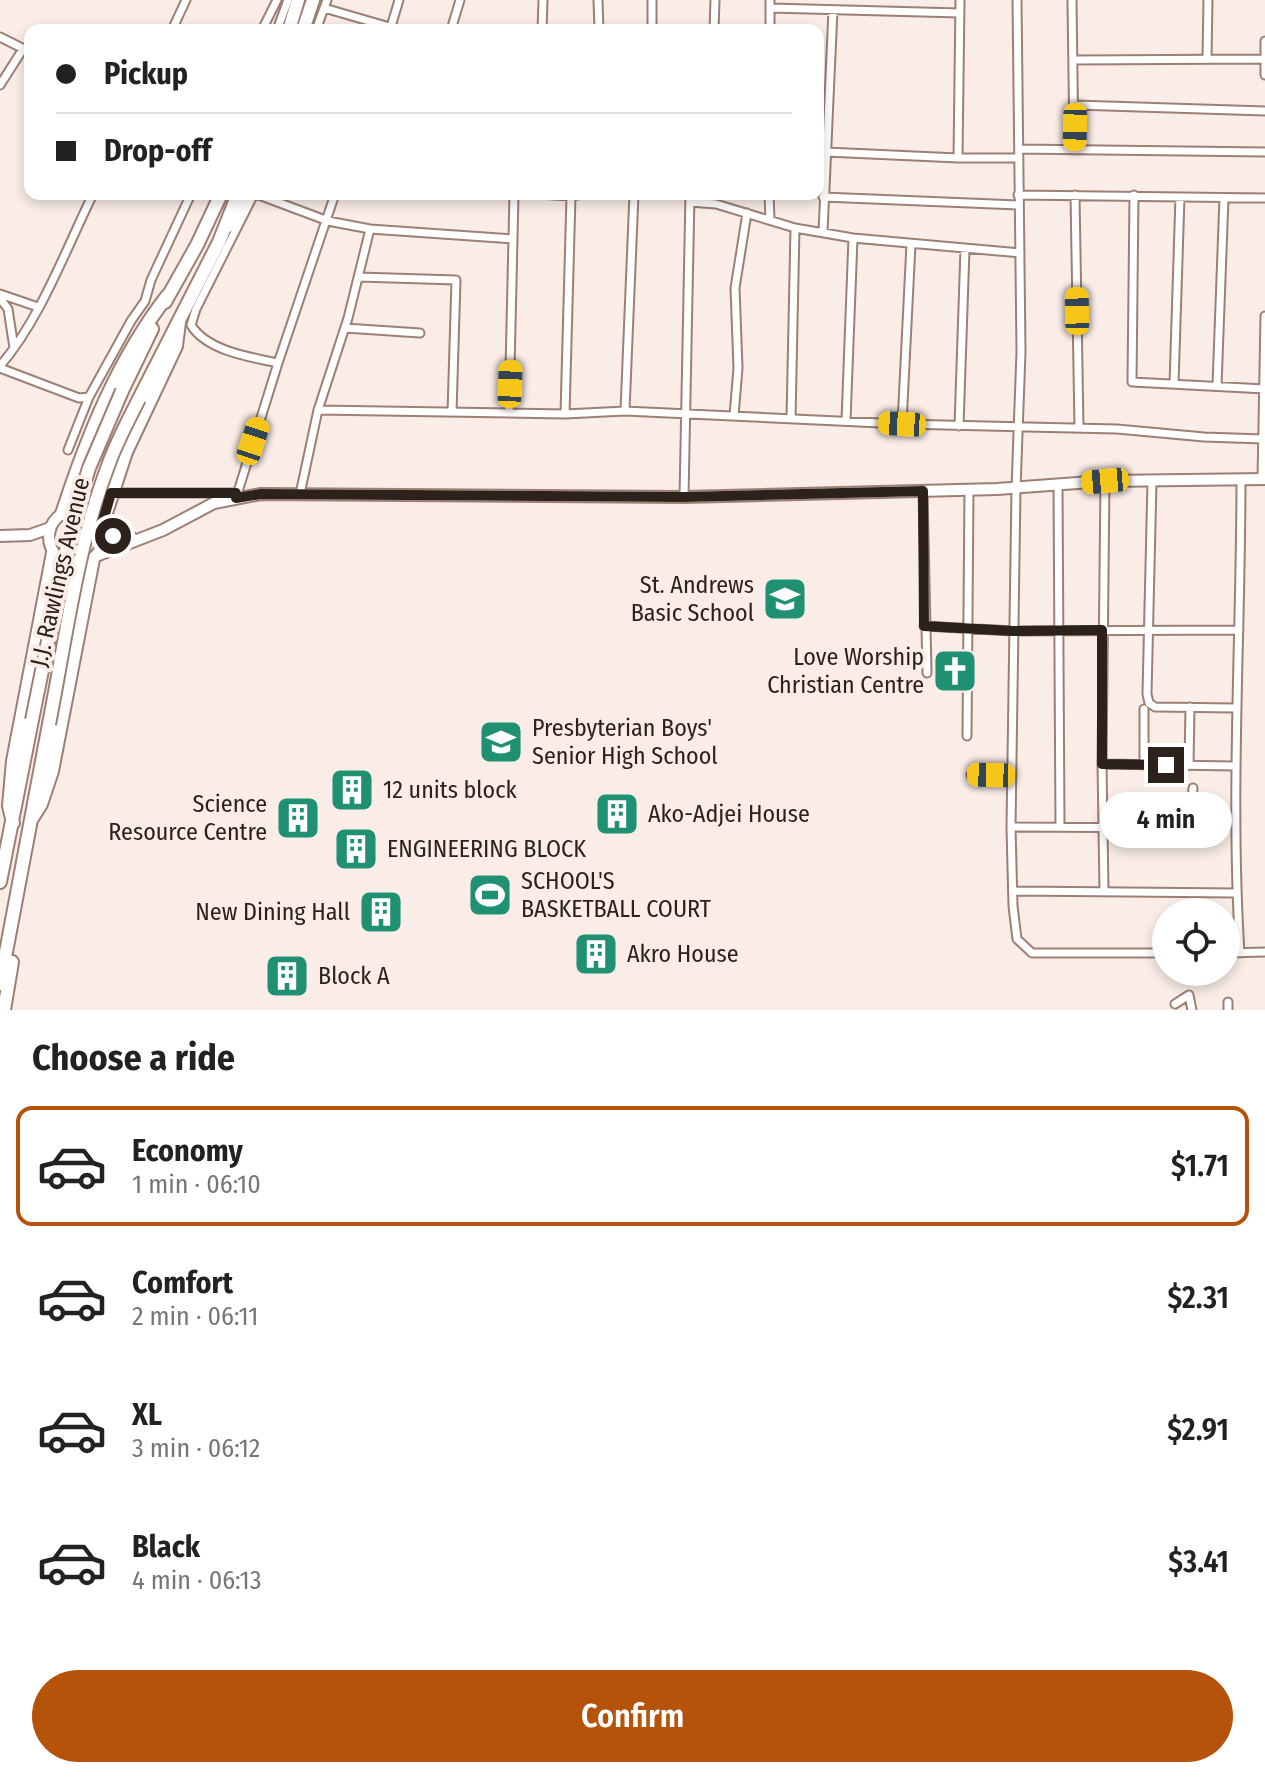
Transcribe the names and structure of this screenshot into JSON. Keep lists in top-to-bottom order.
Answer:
{
  "streets": {
    "highway": ["J.J. Rawlings Avenue"]
  },
  "places": {
    "school or university": ["St. Andrews Basic School", "Presbyterian Boys' Senior High School"],
    "church": ["Love Worship Christian Centre"],
    "building": [
      "12 units block",
      "Ako-Adjei House",
      "Science Resource Centre",
      "ENGINEERING BLOCK",
      "New Dining Hall",
      "Akro House",
      "Block A"
    ],
    "sports": ["SCHOOL'S BASKETBALL COURT"]
  },
  "page": {
    "banner": ["Pickup", "Drop-off"],
    "bubble": "4 min",
    "heading": "Choose a ride",
    "list": [
      {
        "name": "Economy",
        "note": "1 min · 06:10",
        "value": "$1.71"
      },
      {
        "name": "Comfort",
        "note": "2 min · 06:11",
        "value": "$2.31"
      },
      {
        "name": "XL",
        "note": "3 min · 06:12",
        "value": "$2.91"
      },
      {
        "name": "Black",
        "note": "4 min · 06:13",
        "value": "$3.41"
      }
    ],
    "buttons": "Confirm"
  }
}
